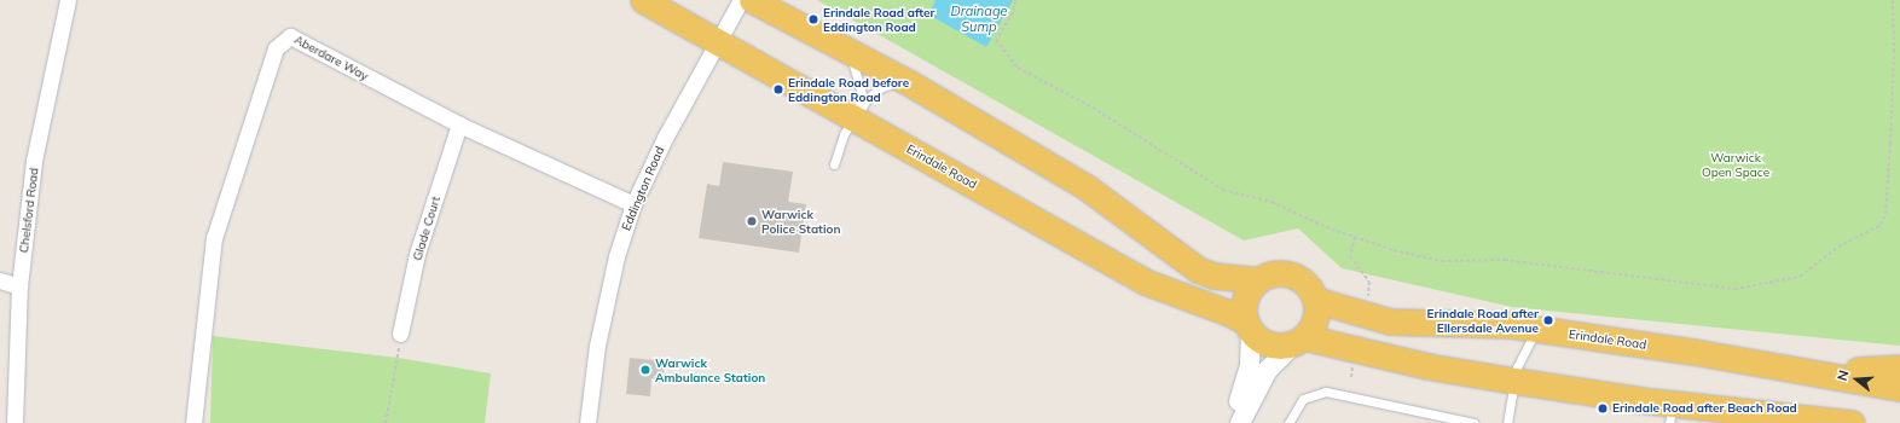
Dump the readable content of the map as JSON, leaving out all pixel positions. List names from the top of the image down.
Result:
{
  "streets": {
    "main road": ["Erindale Road"],
    "street": [
      "Aberdare Way",
      "Eddington Road",
      "Chelsford Road",
      "Glade Court"
    ]
  },
  "crossings": [
    ["Aberdare Way", "Eddington Road"],
    ["Aberdare Way", "Glade Court"],
    ["Erindale Road", "Eddington Road"]
  ],
  "water": ["Drainage Sump"],
  "parks": ["Warwick Open Space"],
  "places": [
    "Erindale Road after Eddington Road",
    "Erindale Road before Eddington Road",
    "Warwick Police Station",
    "Erindale Road after Ellersdale Avenue",
    "Warwick Ambulance Station",
    "Erindale Road after Beach Road"
  ],
  "north": "left"
}
